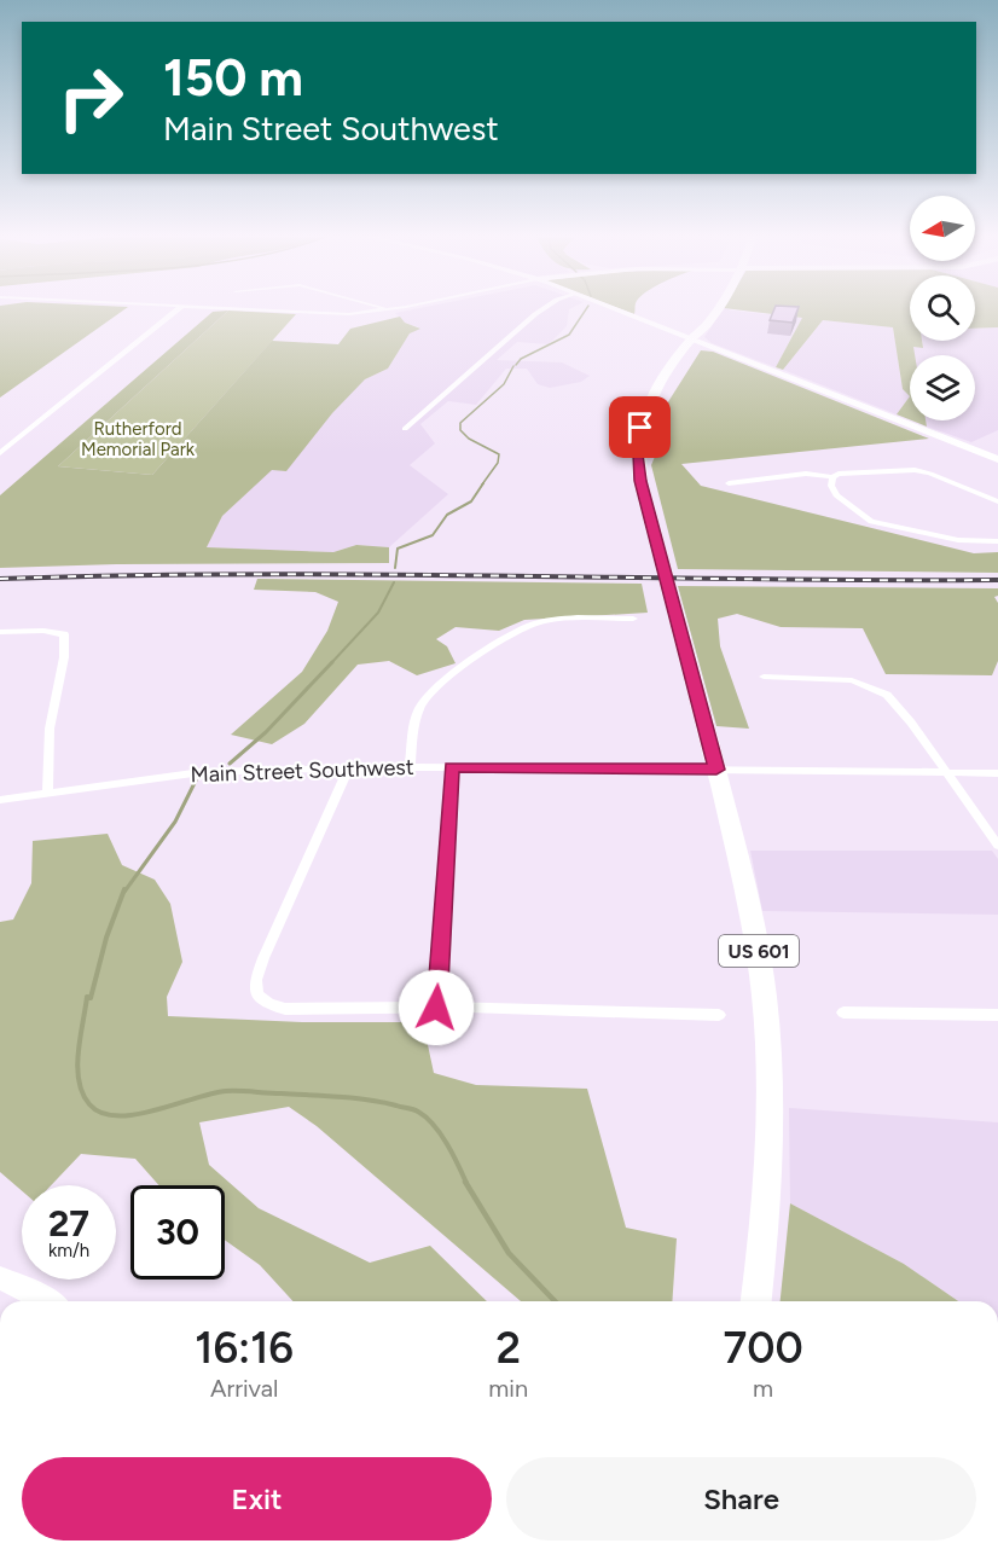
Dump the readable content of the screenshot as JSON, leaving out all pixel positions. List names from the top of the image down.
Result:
{
  "streets": {
    "highway": ["US 601"],
    "street": ["Main Street Southwest"]
  },
  "crossings": [
    ["Main Street Southwest", "US 601"]
  ],
  "parks": ["Rutherford Memorial Park"],
  "north": "left",
  "page": {
    "turn": ["150 m", "Main Street Southwest"],
    "speed": "27 km/h",
    "limit": "30",
    "eta": [
      "16:16",
      "Arrival",
      "2",
      "min",
      "700",
      "m"
    ],
    "buttons": ["Exit", "Share"]
  }
}
